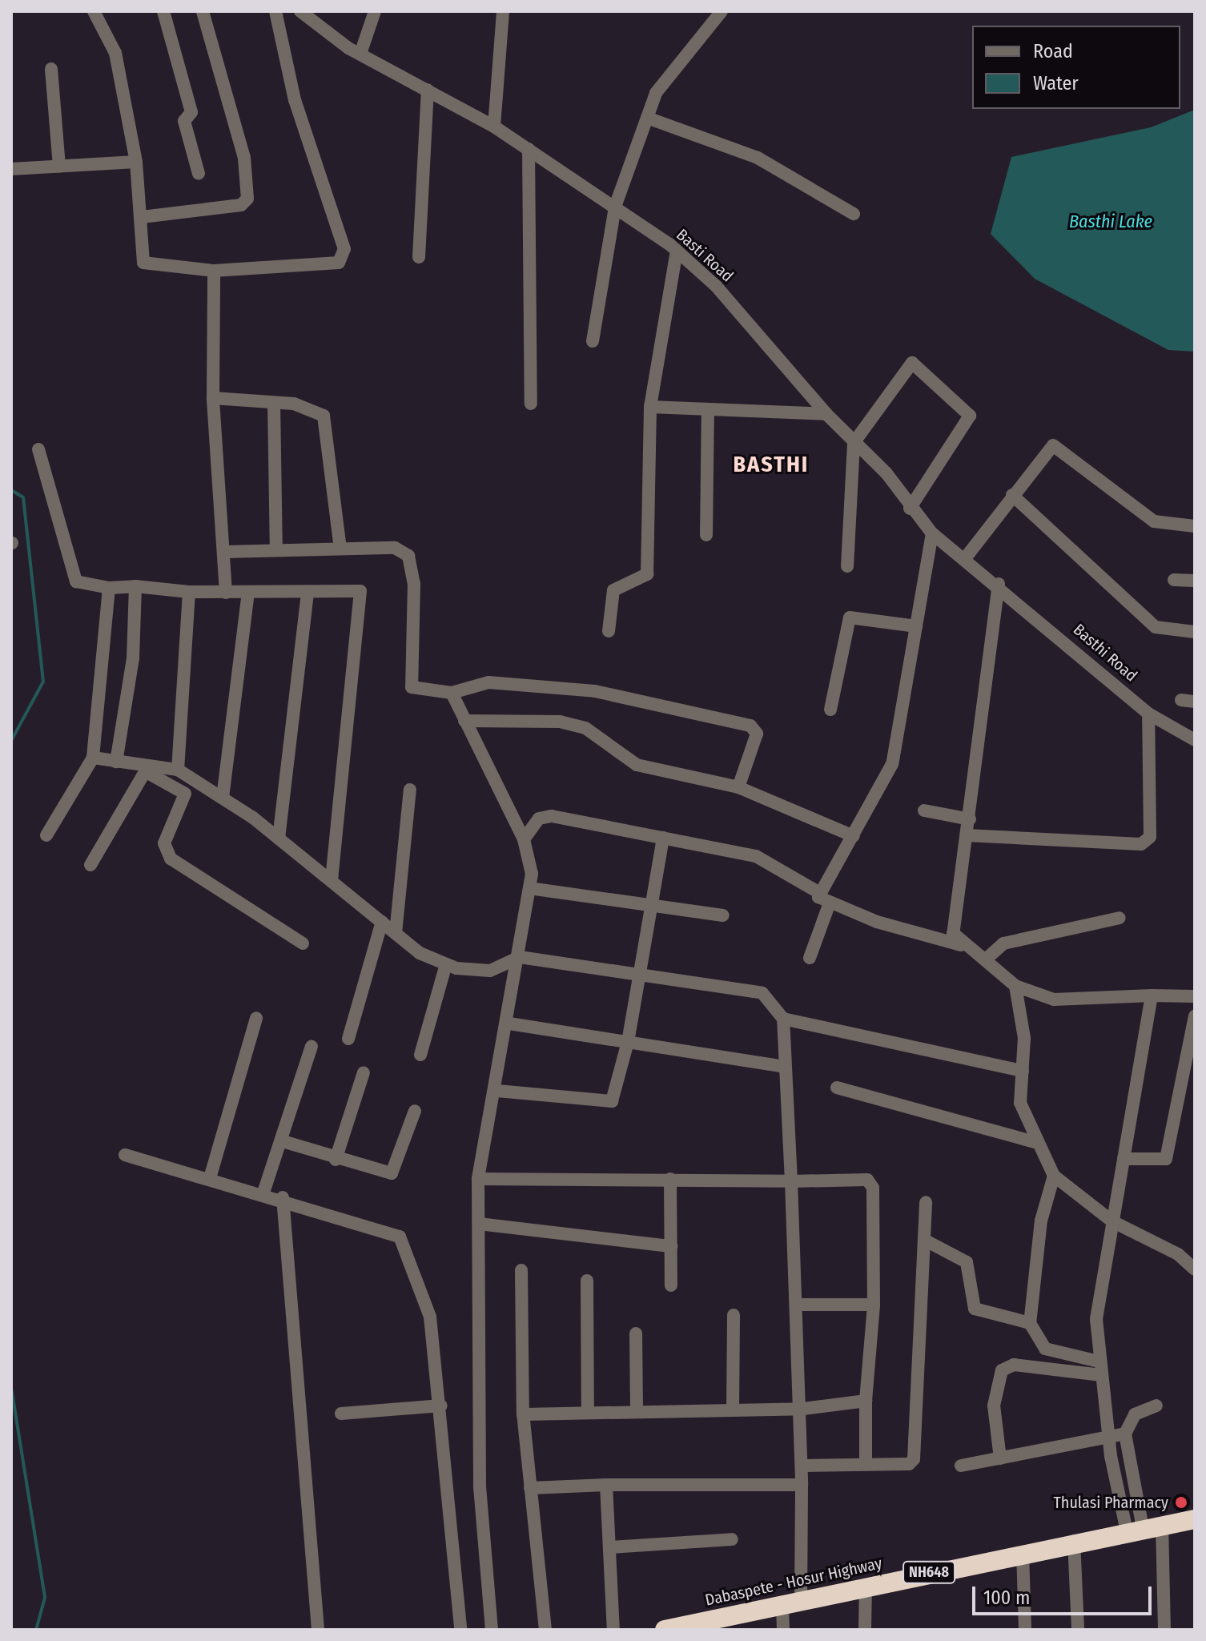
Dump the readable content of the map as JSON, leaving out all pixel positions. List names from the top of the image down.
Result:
{
  "streets": {
    "highway": ["NH648", "Dabaspete - Hosur Highway"],
    "street": ["Basti Road", "Basthi Road"]
  },
  "crossings": [
    ["Basti Road", "Basthi Road"]
  ],
  "districts": ["BASTHI"],
  "water": ["Basthi Lake"],
  "places": ["Thulasi Pharmacy"],
  "legend": ["Road", "Water"],
  "scale_bar": "100 m"
}
